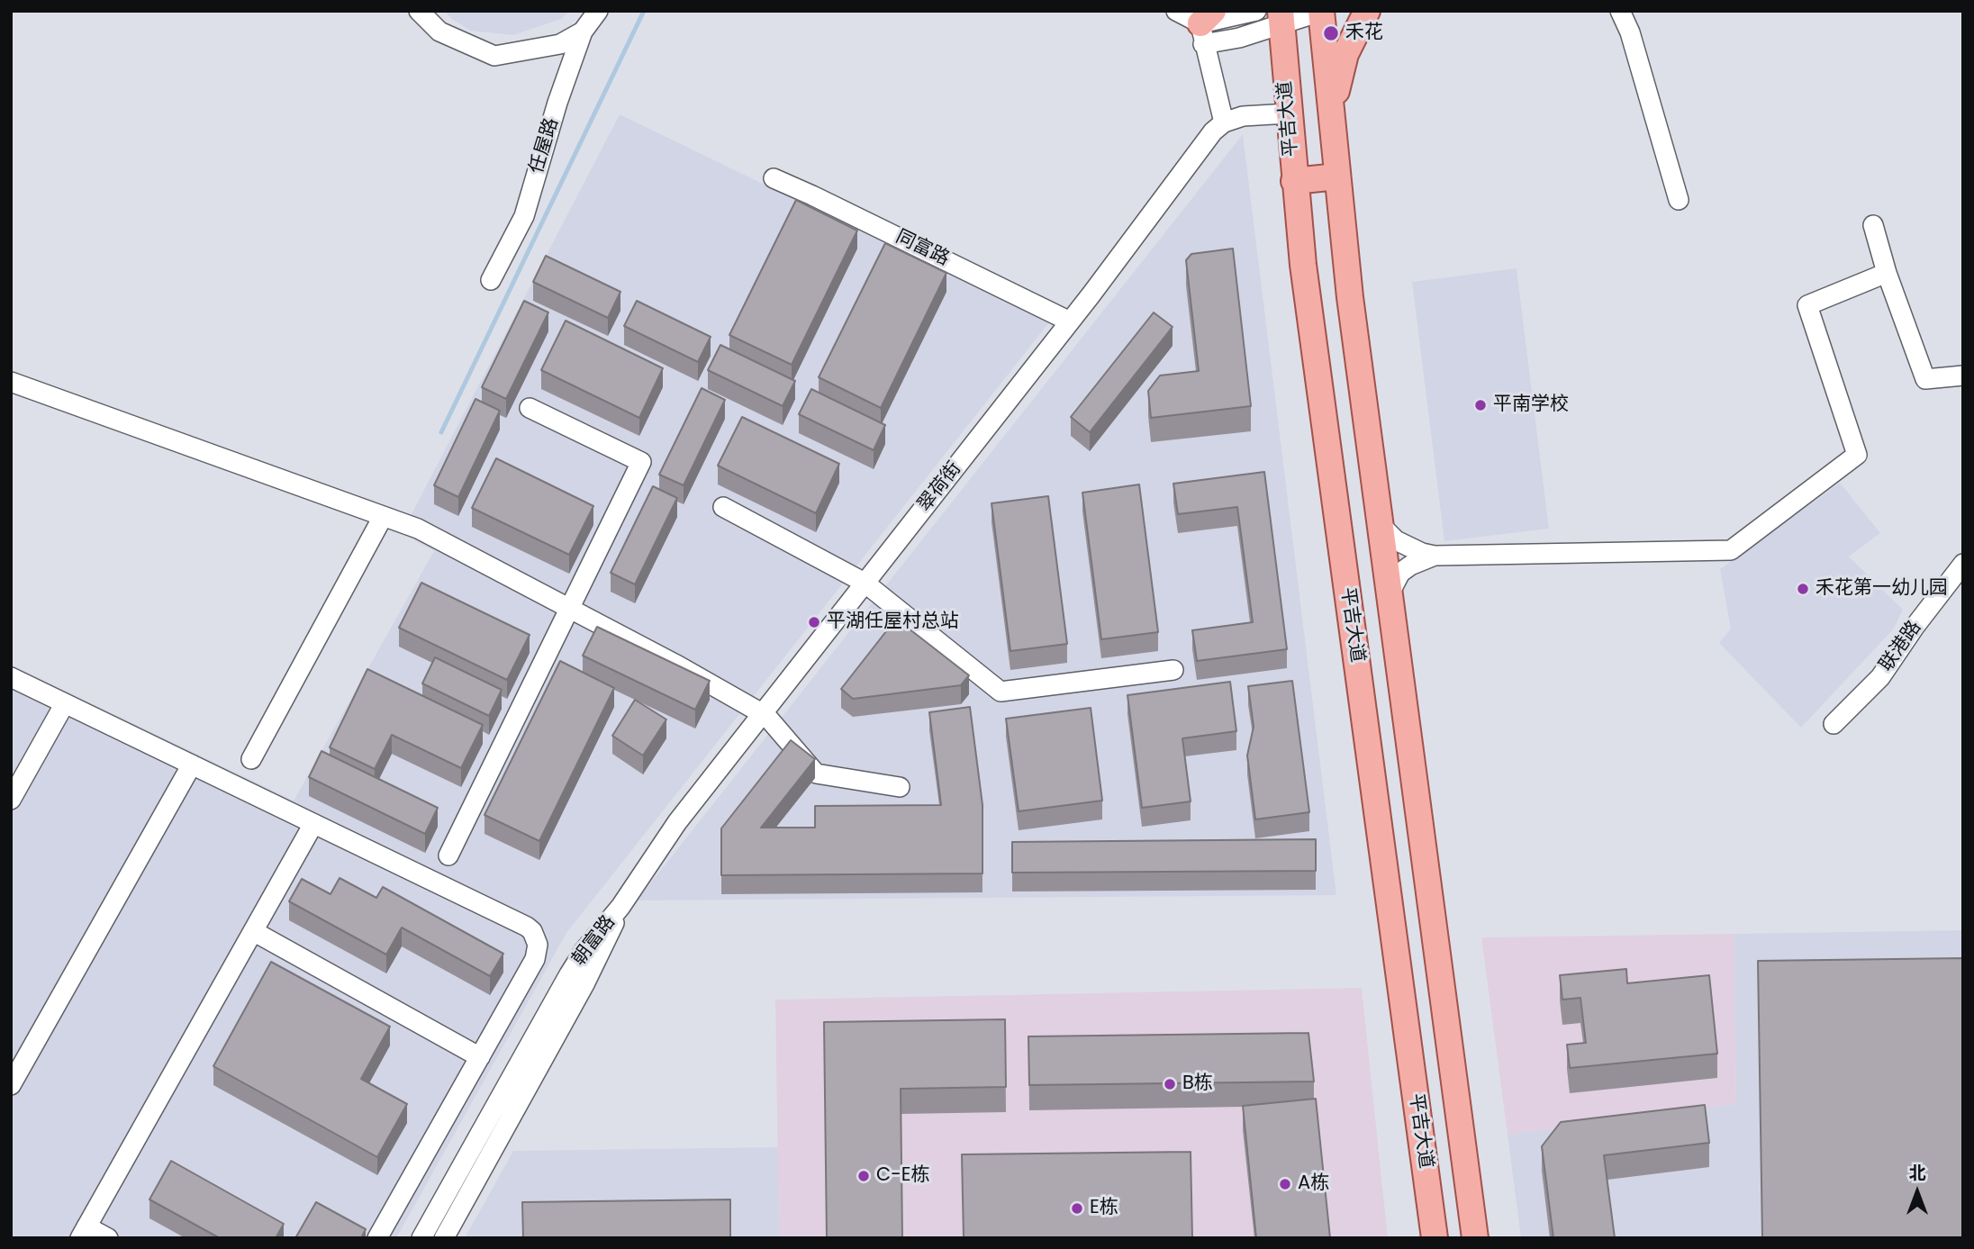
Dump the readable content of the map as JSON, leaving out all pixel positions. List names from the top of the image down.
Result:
{
  "streets": {
    "main road": ["平吉大道"],
    "street": [
      "任屋路",
      "同富路",
      "翠荷街",
      "联港路",
      "朝富路"
    ]
  },
  "crossings": [
    ["同富路", "翠荷街"],
    ["翠荷街", "朝富路"]
  ],
  "places": [
    "禾花",
    "平南学校",
    "禾花第一幼儿园",
    "平湖任屋村总站",
    "B栋",
    "C-E栋",
    "A栋",
    "E栋"
  ],
  "north": "top"
}
